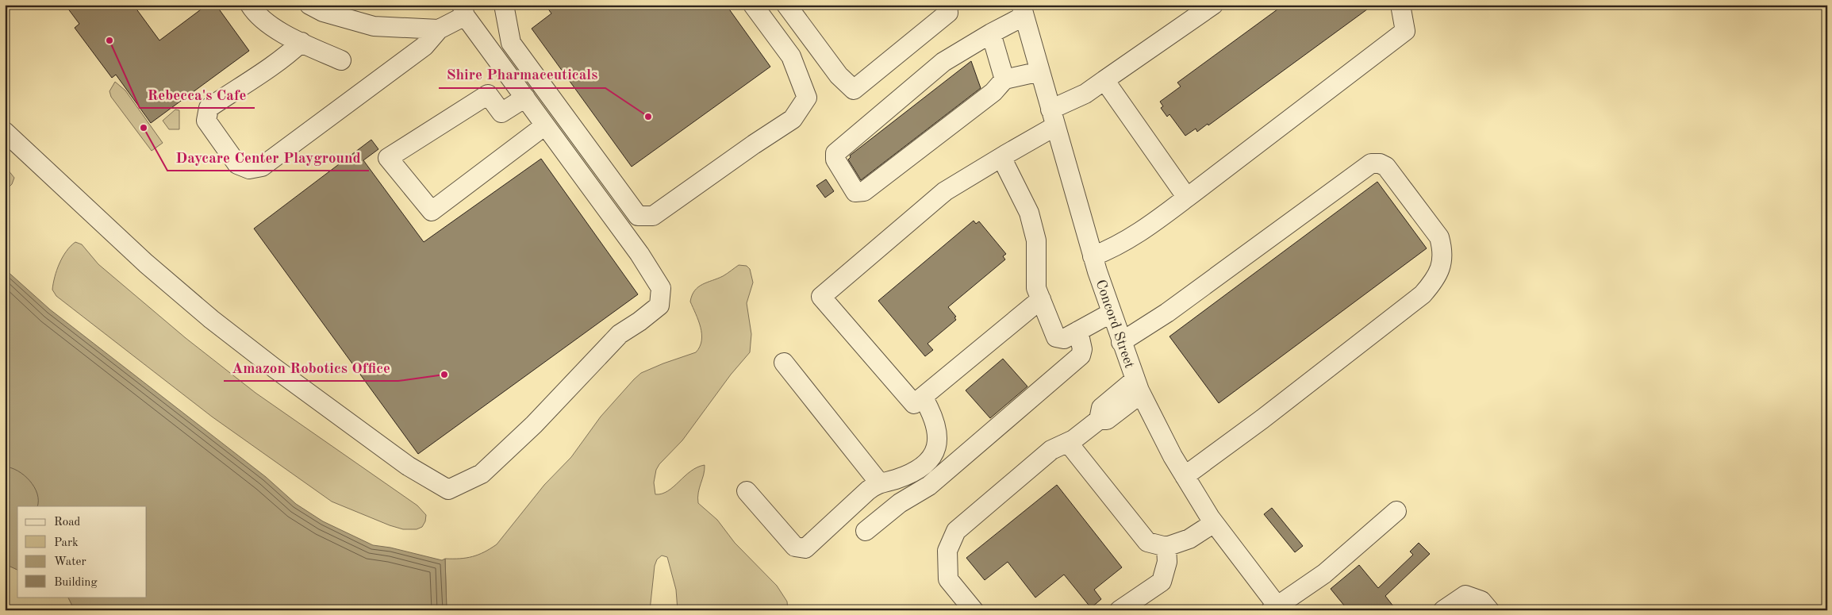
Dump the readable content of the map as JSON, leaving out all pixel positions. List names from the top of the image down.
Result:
{
  "streets": {
    "street": ["Concord Street"]
  },
  "places": [
    "Rebecca's Cafe",
    "Shire Pharmaceuticals",
    "Daycare Center Playground",
    "Amazon Robotics Office"
  ],
  "legend": [
    "Road",
    "Park",
    "Water",
    "Building"
  ]
}
